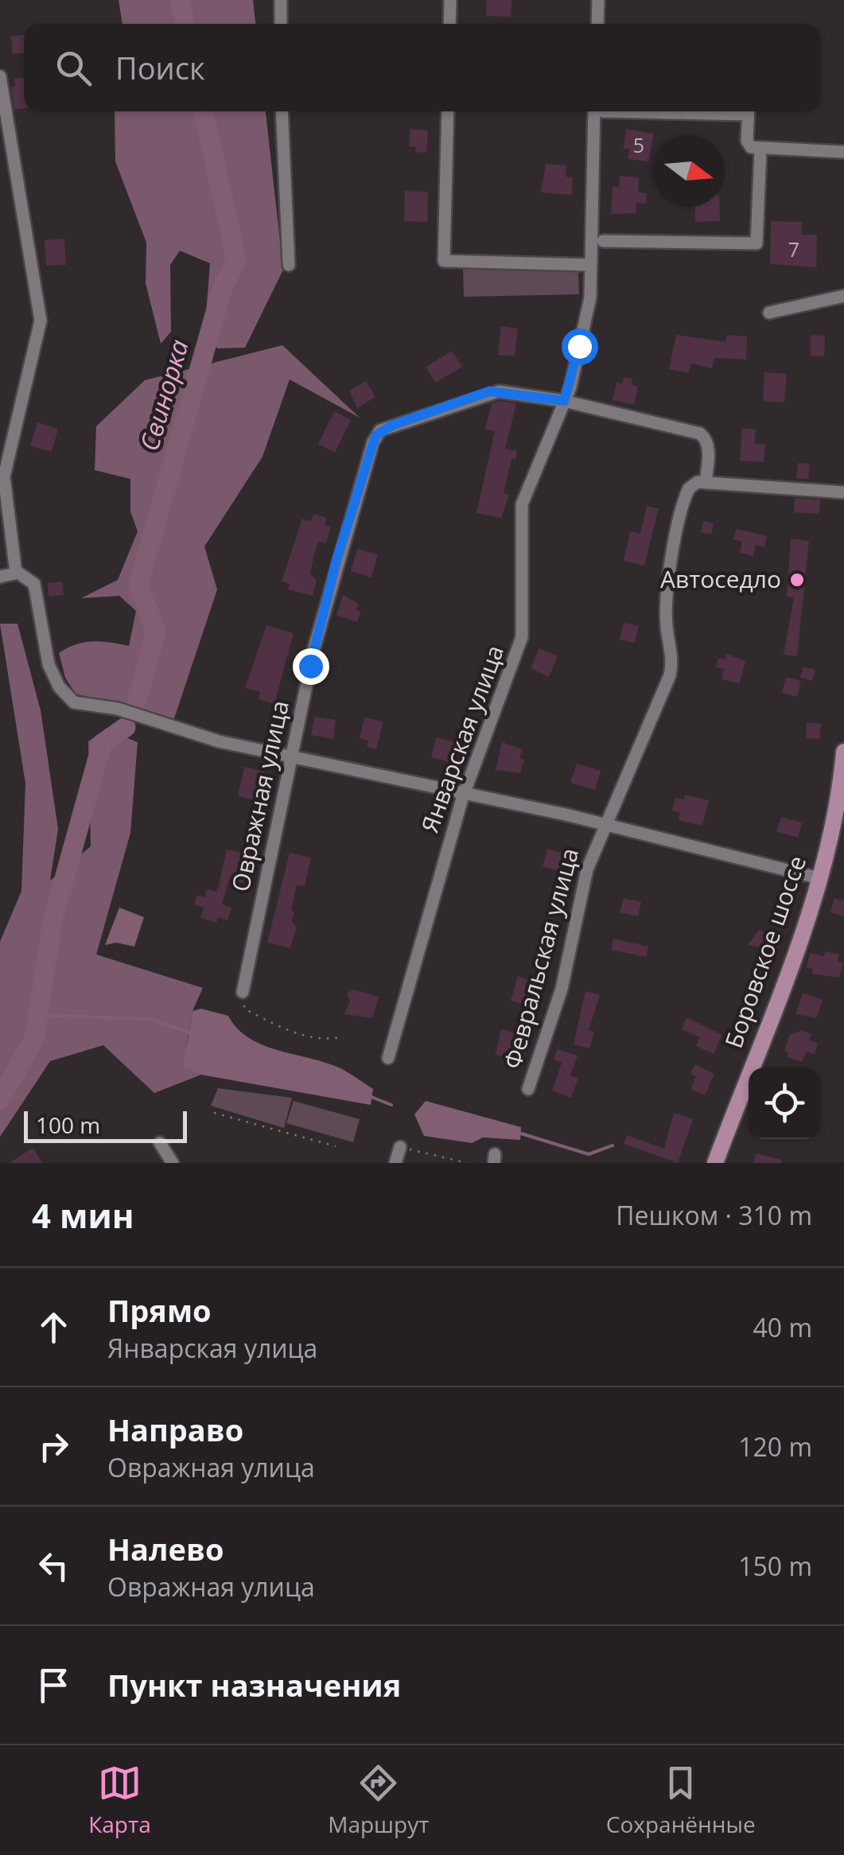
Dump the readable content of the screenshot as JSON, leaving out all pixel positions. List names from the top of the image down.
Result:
{
  "streets": {
    "main road": ["Боровское шоссе"],
    "street": ["Январская улица", "Овражная улица", "Февральская улица"]
  },
  "crossings": [
    ["Январская улица", "Овражная улица"],
    ["Овражная улица", "Февральская улица"]
  ],
  "water": ["Свинорка"],
  "places": ["Автоседло"],
  "house_numbers": ["5", "7"],
  "scale_bar": "100 m",
  "north": "right",
  "page": {
    "search": "Поиск",
    "scale": "100 m",
    "heading": ["4 мин", "Пешком · 310 m"],
    "list": [
      ["Прямо", "Январская улица", "40 m"],
      ["Направо", "Овражная улица", "120 m"],
      ["Налево", "Овражная улица", "150 m"],
      "Пункт назначения"
    ],
    "nav": ["Карта", "Маршрут", "Сохранённые"]
  }
}
